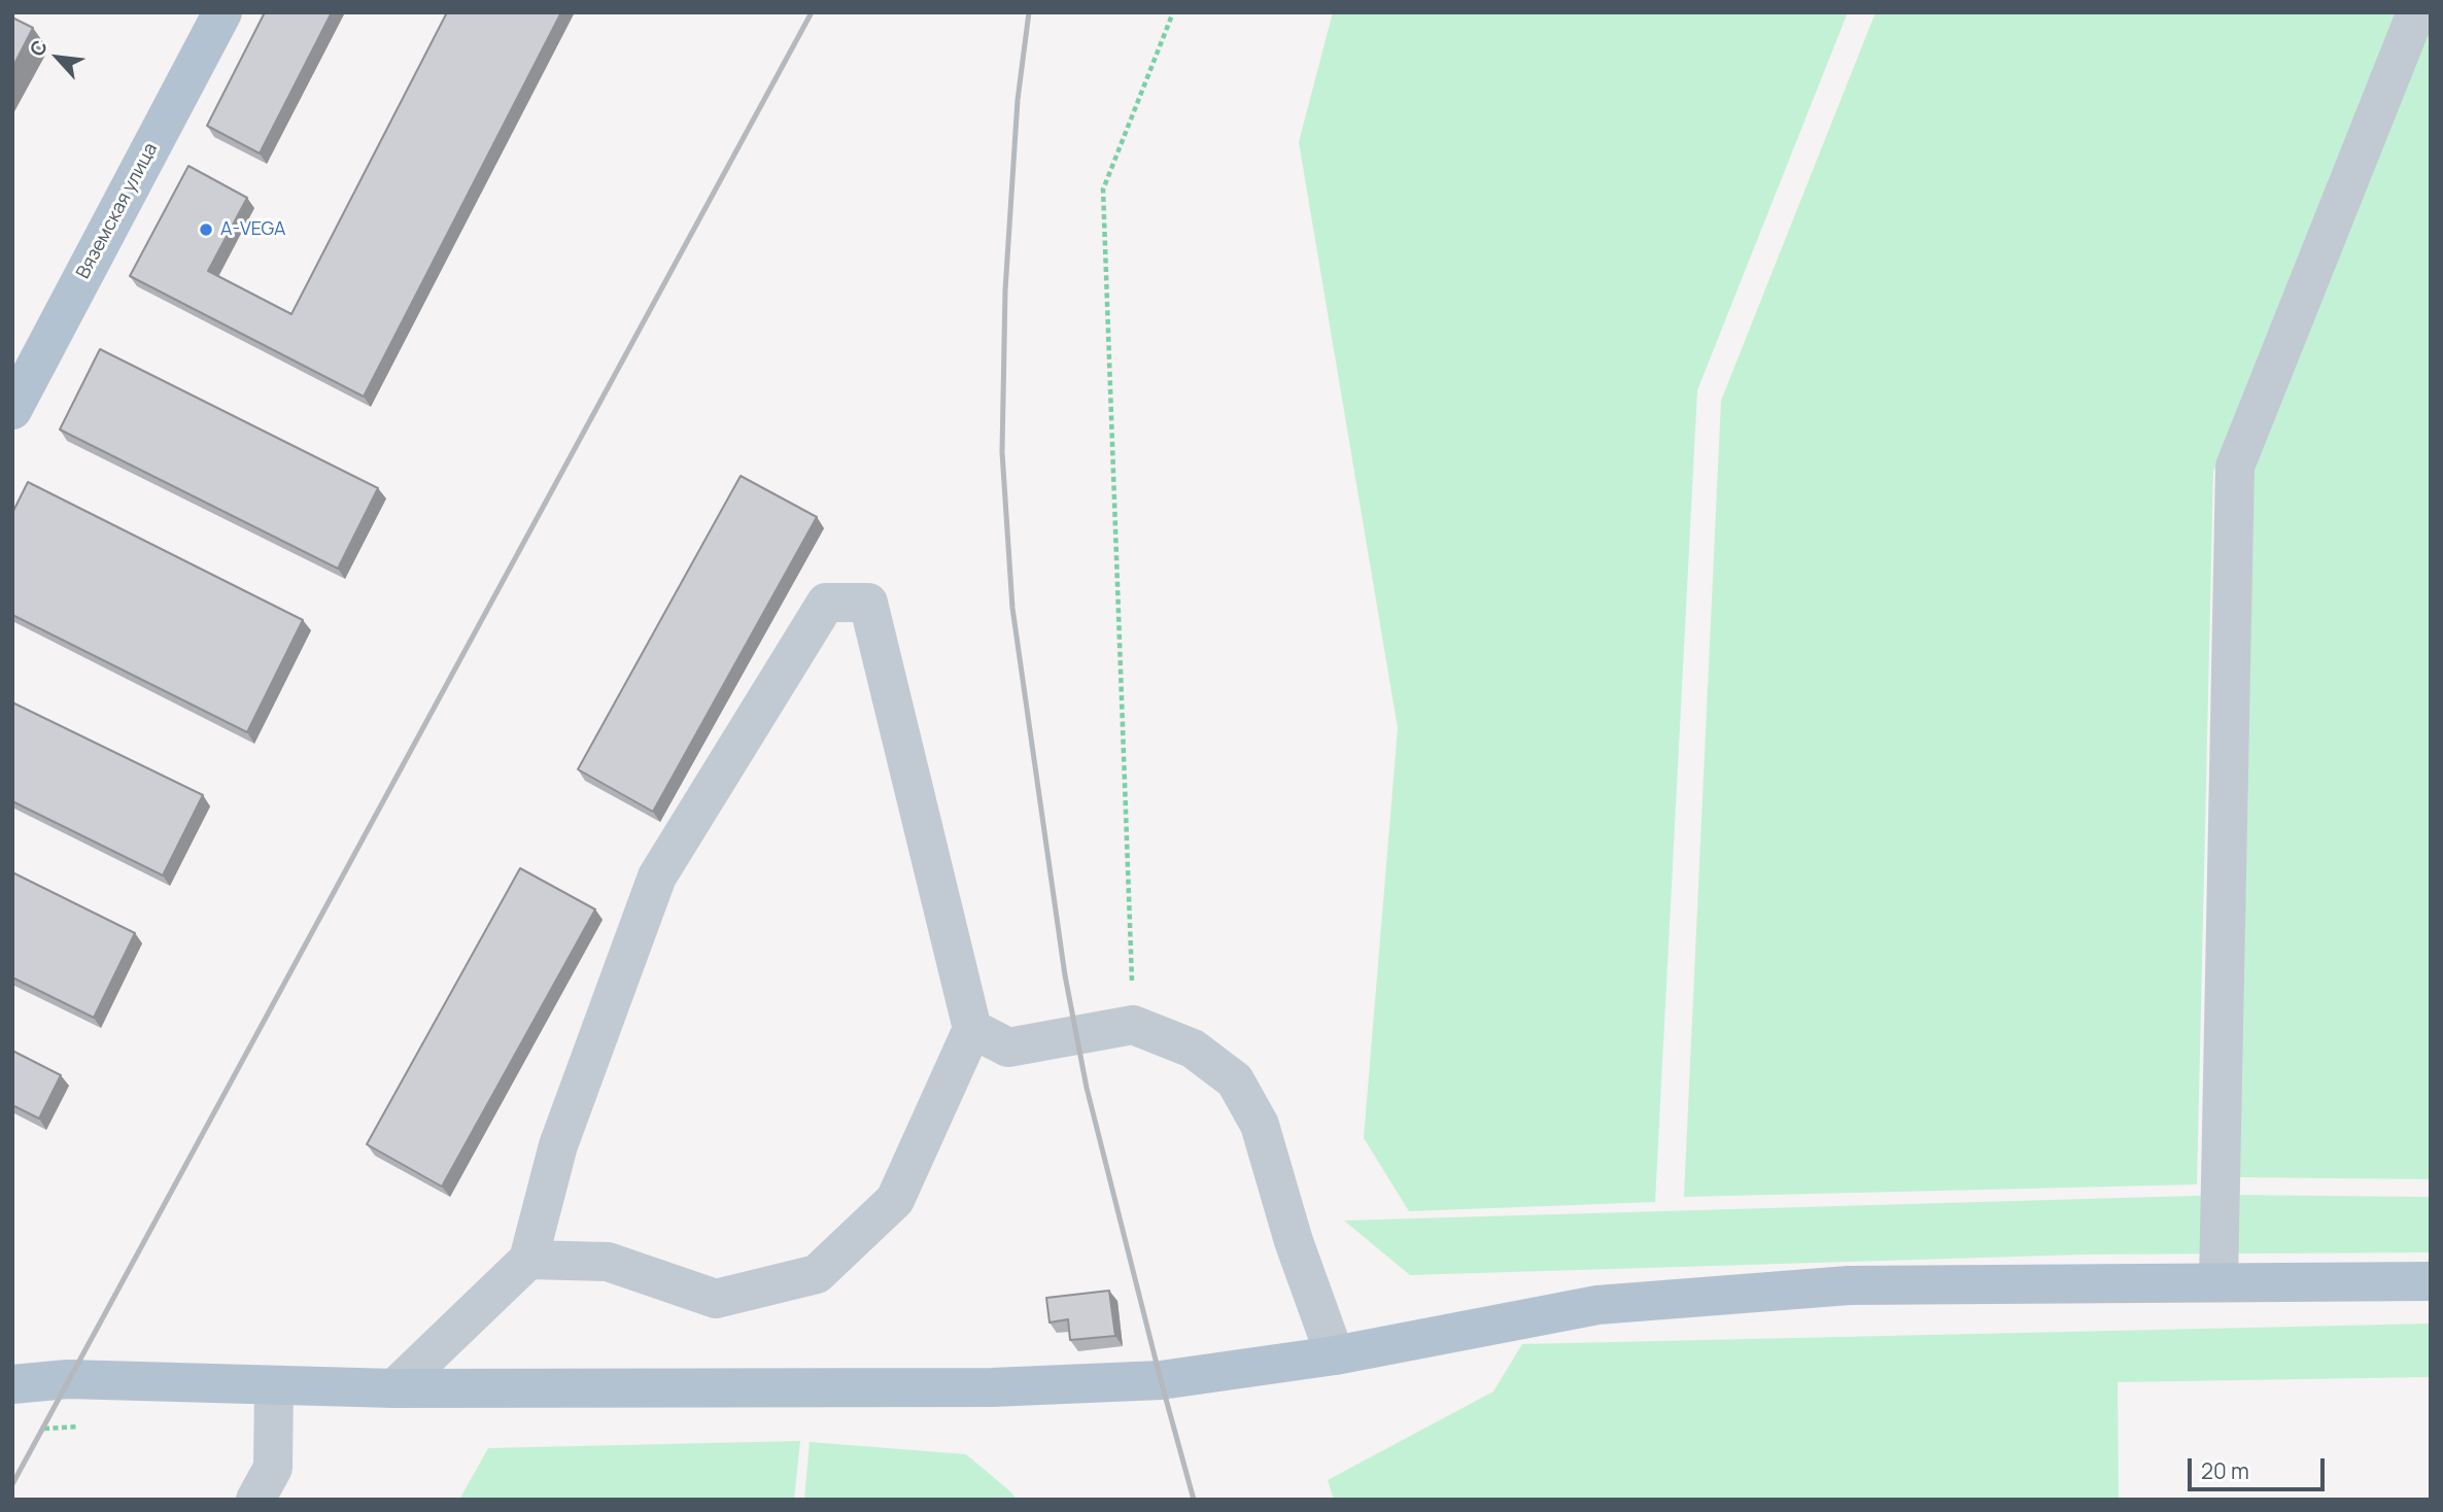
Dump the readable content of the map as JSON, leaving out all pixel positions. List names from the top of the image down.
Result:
{
  "streets": {
    "main road": ["Вяземская улица"]
  },
  "places": ["A-VEGA"],
  "scale_bar": "20 m",
  "north": "top left"
}
